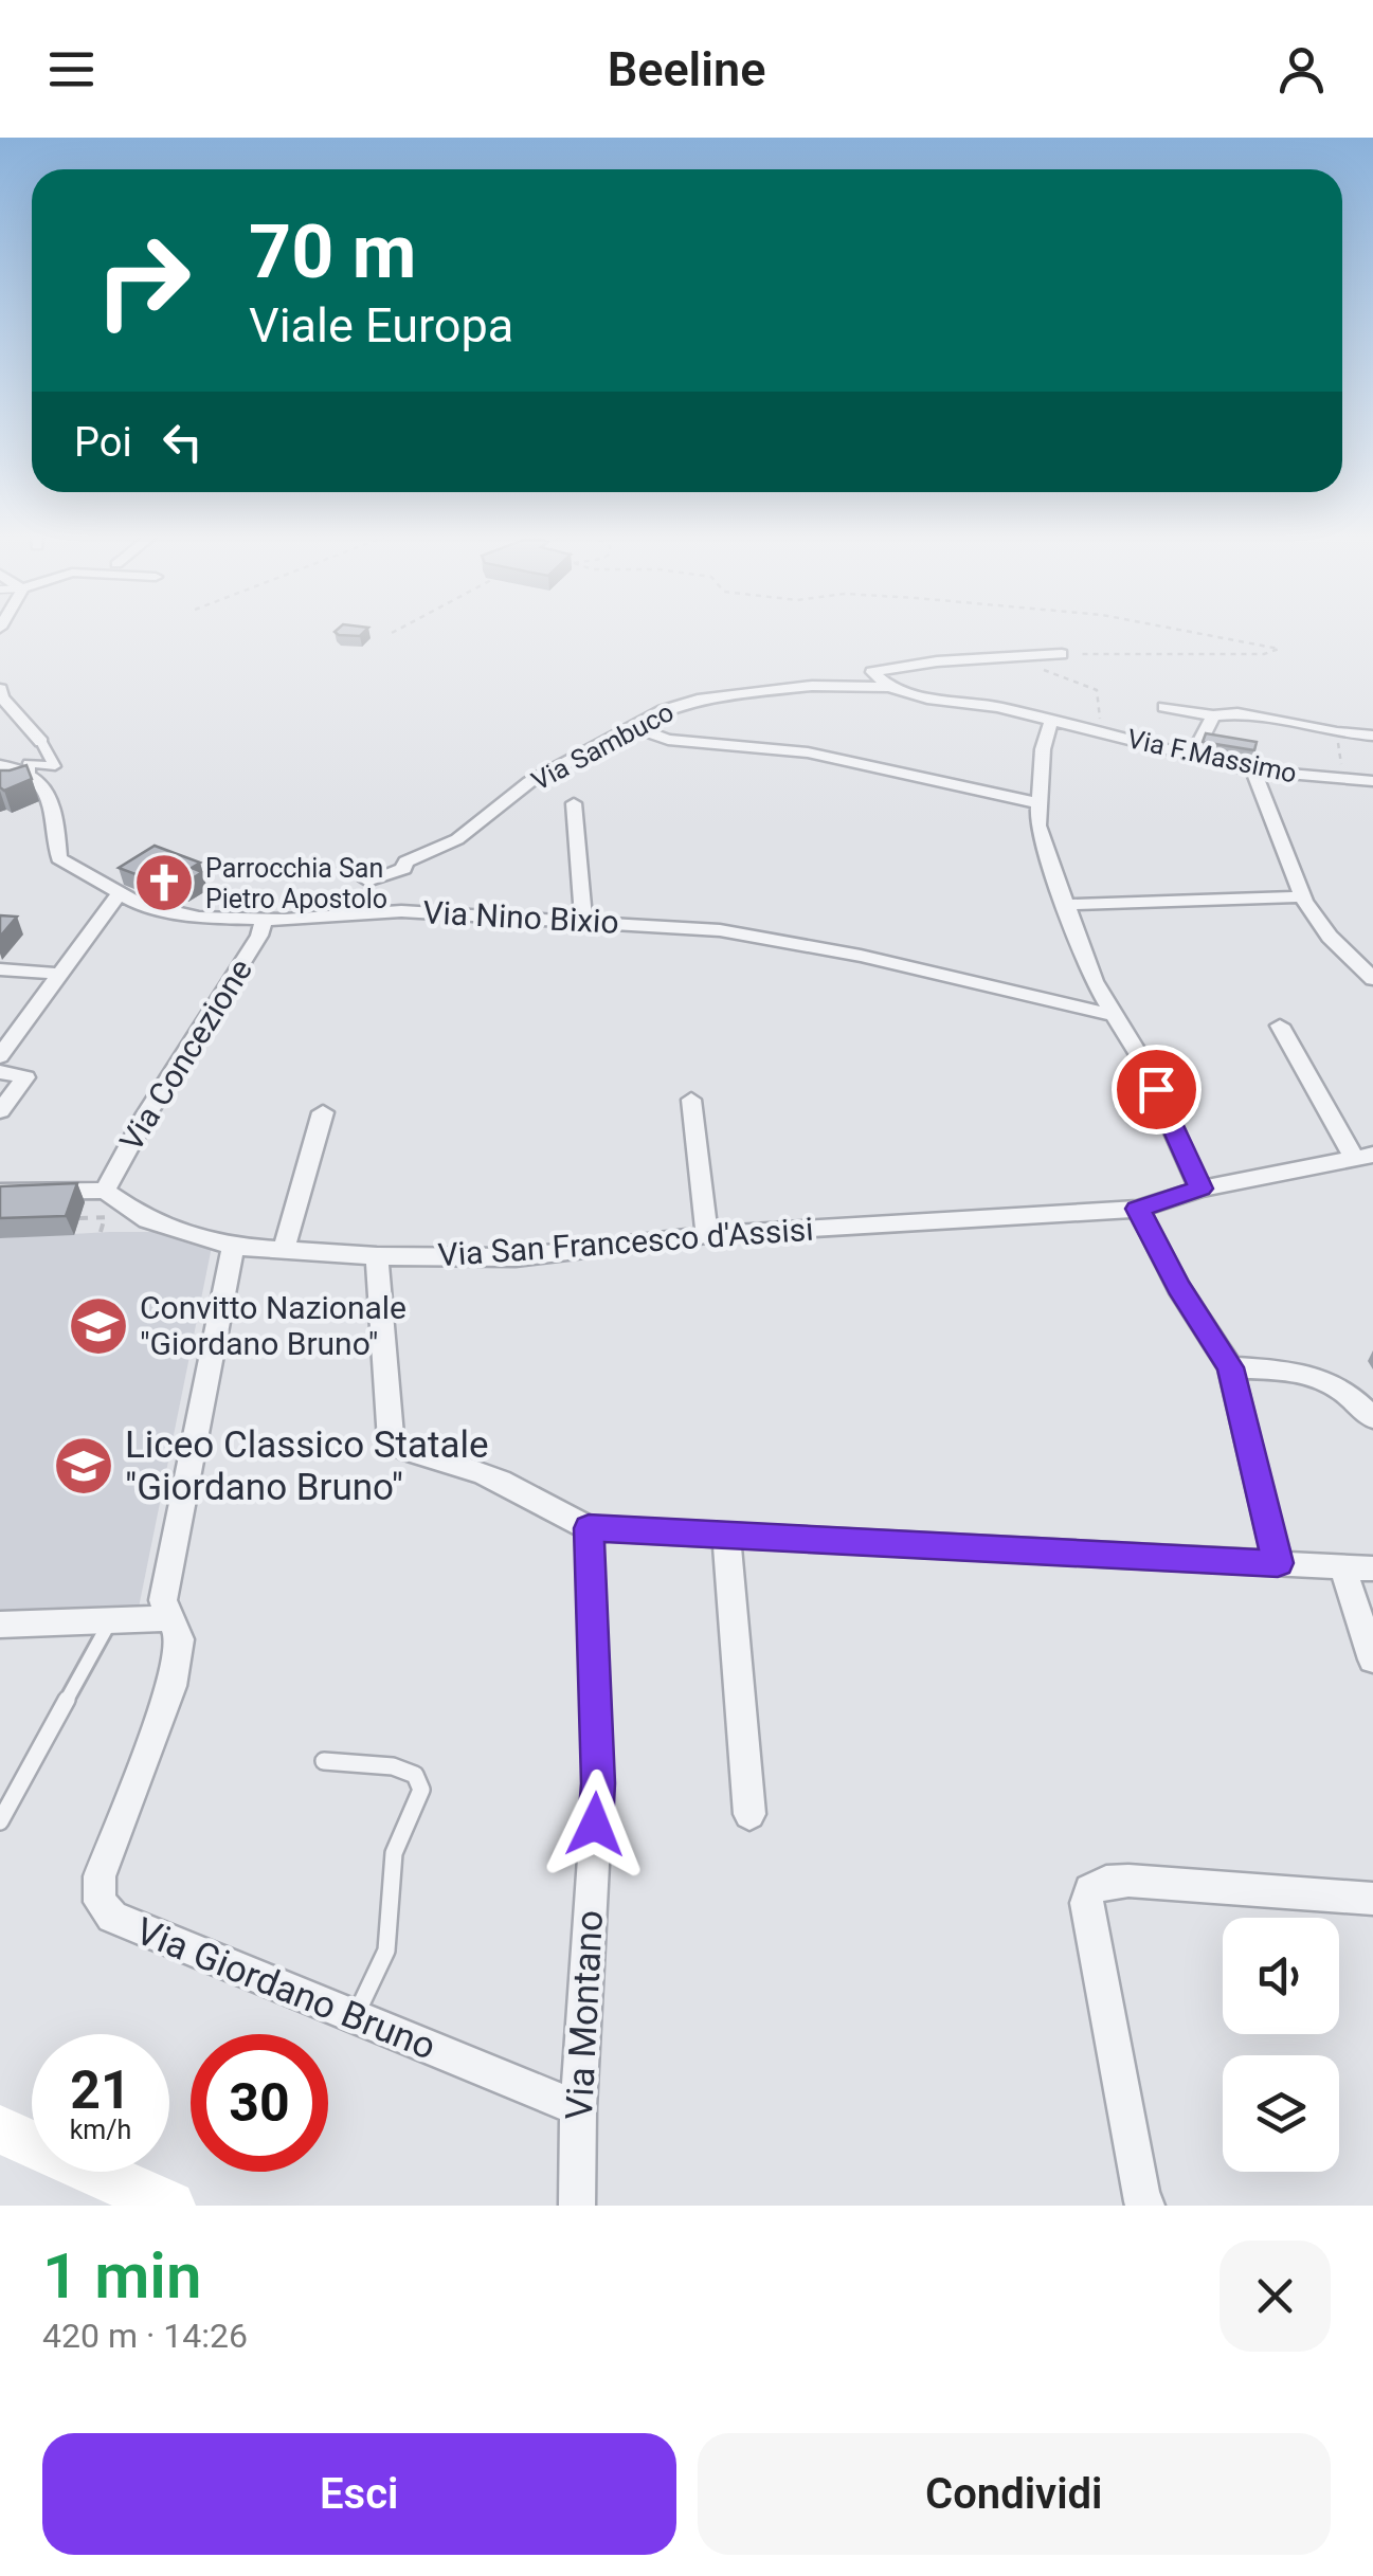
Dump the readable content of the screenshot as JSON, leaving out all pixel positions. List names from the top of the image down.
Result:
{
  "streets": {
    "street": [
      "Via Sambuco",
      "Via F.Massimo",
      "Via Nino Bixio",
      "Via Concezione",
      "Via San Francesco d'Assisi",
      "Via Giordano Bruno",
      "Via Montano"
    ]
  },
  "crossings": [
    ["Via Sambuco", "Via F.Massimo"],
    ["Via Nino Bixio", "Via Concezione"],
    ["Via Concezione", "Via San Francesco d'Assisi"],
    ["Via San Francesco d'Assisi", "Via Giordano Bruno"],
    ["Via Giordano Bruno", "Via Montano"]
  ],
  "places": {
    "church": ["Parrocchia San Pietro Apostolo"],
    "school or university": ["Convitto Nazionale \"Giordano Bruno\"", "Liceo Classico Statale \"Giordano Bruno\""]
  },
  "page": {
    "header": "Beeline",
    "turn": ["70 m", "Viale Europa"],
    "then": "Poi",
    "speed": "21 km/h",
    "limit": "30",
    "heading": ["1 min", "420 m · 14:26"],
    "buttons": ["Esci", "Condividi"]
  }
}
